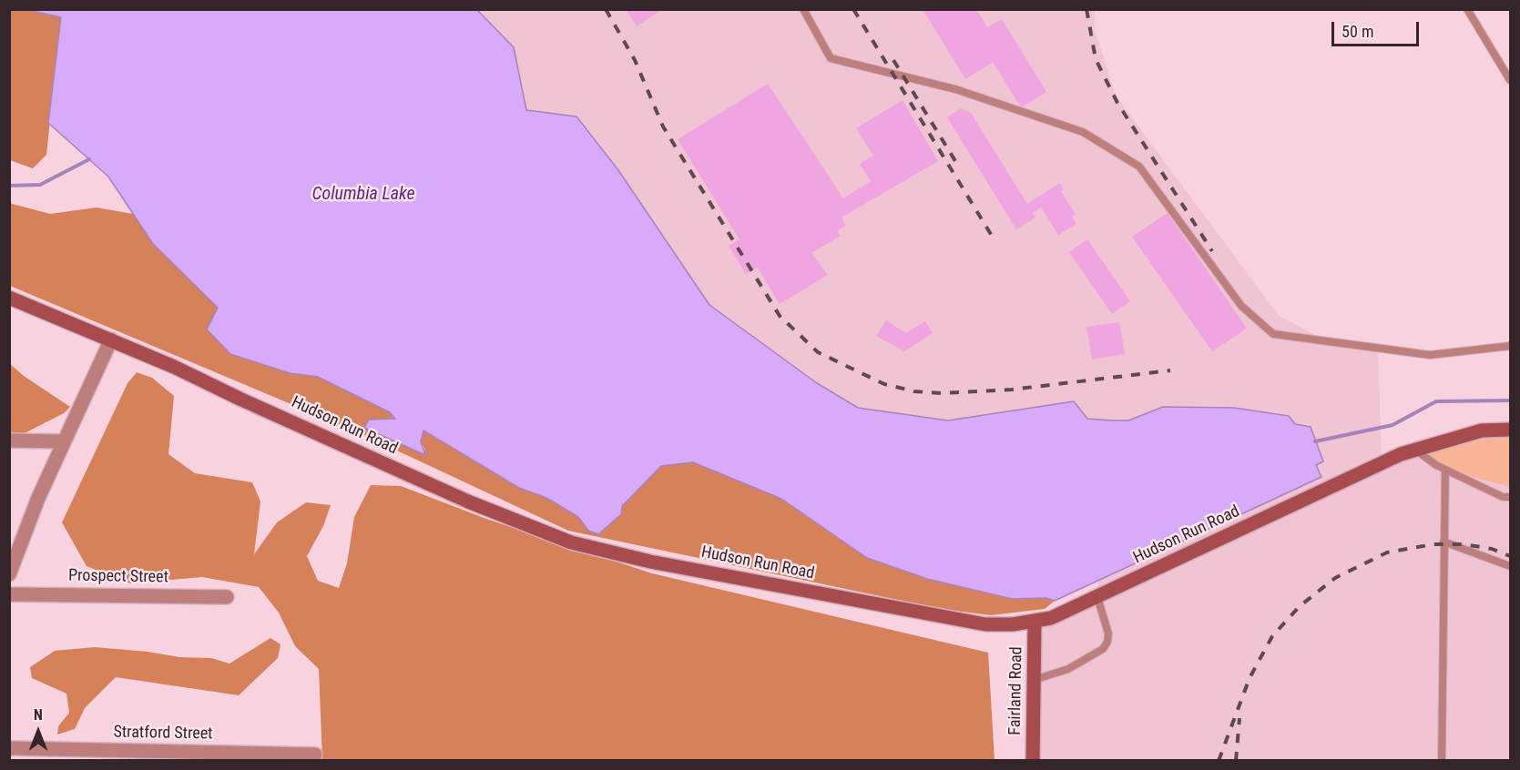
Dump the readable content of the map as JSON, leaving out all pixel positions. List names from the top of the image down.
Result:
{
  "streets": {
    "main road": ["Hudson Run Road", "Fairland Road"],
    "street": ["Prospect Street", "Stratford Street"]
  },
  "crossings": [
    ["Hudson Run Road", "Fairland Road"]
  ],
  "water": ["Columbia Lake"],
  "scale_bar": "50 m",
  "north": "top"
}
